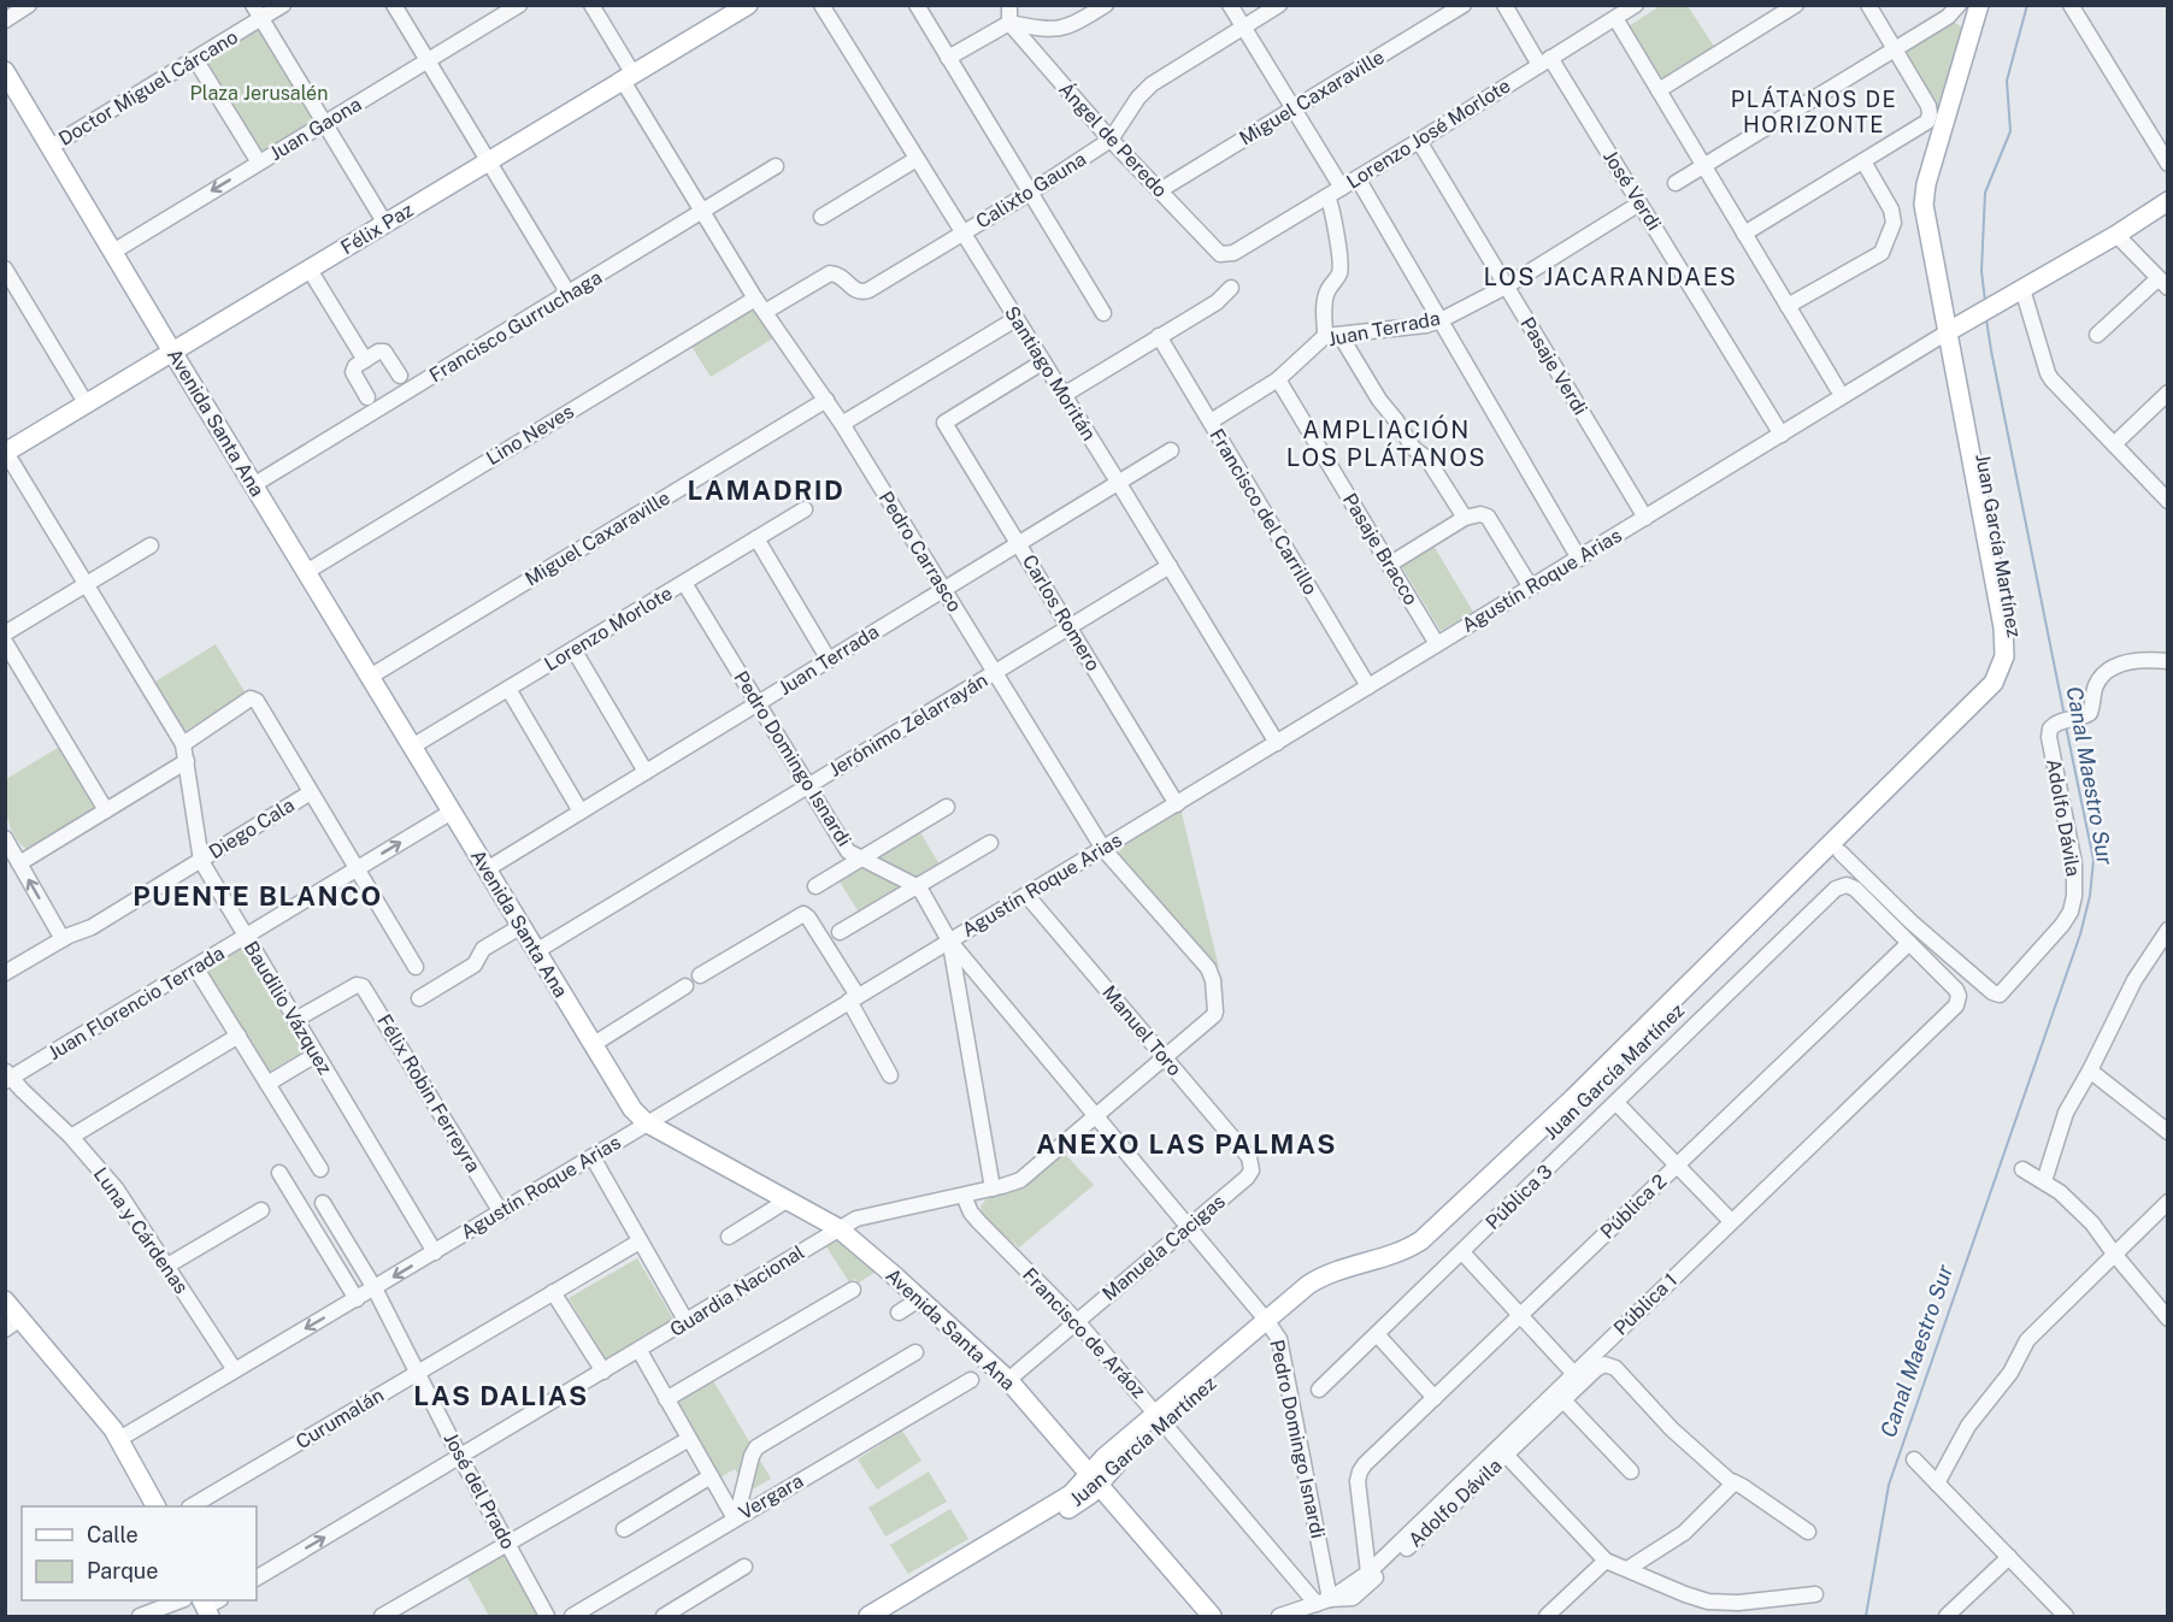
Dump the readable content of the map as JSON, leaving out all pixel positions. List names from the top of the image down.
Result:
{
  "streets": {
    "main road": ["Félix Paz", "Avenida Santa Ana", "Juan García Martínez"],
    "street": [
      "Doctor Miguel Cárcano",
      "Miguel Caxaraville",
      "Juan Gaona",
      "Lorenzo José Morlote",
      "Ángel de Peredo",
      "Calixto Gauna",
      "José Verdi",
      "Francisco Gurruchaga",
      "Juan Terrada",
      "Pasaje Verdi",
      "Santiago Moritán",
      "Lino Neves",
      "Francisco del Carrillo",
      "Pasaje Bracco",
      "Pedro Carrasco",
      "Agustín Roque Arias",
      "Carlos Romero",
      "Lorenzo Morlote",
      "Jerónimo Zelarrayán",
      "Pedro Domingo Isnardi",
      "Adolfo Dávila",
      "Diego Cala",
      "Juan Florencio Terrada",
      "Baudilio Vázquez",
      "Manuel Toro",
      "Félix Robin Ferreyra",
      "Pública 3",
      "Pública 2",
      "Luna y Cárdenas",
      "Manuela Cacigas",
      "Guardia Nacional",
      "Pública 1",
      "Francisco de Aráoz",
      "Curumalán",
      "José del Prado",
      "Vergara"
    ]
  },
  "crossings": [
    ["Doctor Miguel Cárcano", "Avenida Santa Ana"],
    ["Miguel Caxaraville", "Ángel de Peredo"],
    ["Miguel Caxaraville", "Avenida Santa Ana"],
    ["Miguel Caxaraville", "Pedro Carrasco"],
    ["Juan Gaona", "Avenida Santa Ana"],
    ["Lorenzo José Morlote", "Ángel de Peredo"],
    ["Lorenzo José Morlote", "José Verdi"],
    ["Lorenzo José Morlote", "Pasaje Verdi"],
    ["Ángel de Peredo", "Calixto Gauna"],
    ["Calixto Gauna", "Santiago Moritán"],
    ["Calixto Gauna", "Pedro Carrasco"],
    ["José Verdi", "Juan Terrada"],
    ["José Verdi", "Agustín Roque Arias"],
    ["Félix Paz", "Avenida Santa Ana"],
    ["Félix Paz", "Pedro Carrasco"],
    ["Félix Paz", "Baudilio Vázquez"],
    ["Francisco Gurruchaga", "Avenida Santa Ana"],
    ["Francisco Gurruchaga", "Pedro Carrasco"],
    ["Juan Terrada", "Pasaje Verdi"],
    ["Juan Terrada", "Santiago Moritán"],
    ["Juan Terrada", "Avenida Santa Ana"],
    ["Juan Terrada", "Francisco del Carrillo"],
    ["Juan Terrada", "Pasaje Bracco"],
    ["Juan Terrada", "Pedro Carrasco"],
    ["Juan Terrada", "Carlos Romero"],
    ["Juan Terrada", "Pedro Domingo Isnardi"],
    ["Pasaje Verdi", "Agustín Roque Arias"],
    ["Santiago Moritán", "Agustín Roque Arias"],
    ["Santiago Moritán", "Carlos Romero"],
    ["Santiago Moritán", "Jerónimo Zelarrayán"],
    ["Avenida Santa Ana", "Lino Neves"],
    ["Avenida Santa Ana", "Juan García Martínez"],
    ["Avenida Santa Ana", "Agustín Roque Arias"],
    ["Avenida Santa Ana", "Lorenzo Morlote"],
    ["Avenida Santa Ana", "Jerónimo Zelarrayán"],
    ["Avenida Santa Ana", "Juan Florencio Terrada"],
    ["Avenida Santa Ana", "Manuela Cacigas"],
    ["Avenida Santa Ana", "Guardia Nacional"],
    ["Lino Neves", "Pedro Carrasco"],
    ["Francisco del Carrillo", "Agustín Roque Arias"],
    ["Juan García Martínez", "Agustín Roque Arias"],
    ["Juan García Martínez", "Pedro Domingo Isnardi"],
    ["Juan García Martínez", "Adolfo Dávila"],
    ["Juan García Martínez", "Francisco de Aráoz"],
    ["Pasaje Bracco", "Agustín Roque Arias"],
    ["Pedro Carrasco", "Agustín Roque Arias"],
    ["Pedro Carrasco", "Jerónimo Zelarrayán"],
    ["Pedro Carrasco", "Guardia Nacional"],
    ["Agustín Roque Arias", "Carlos Romero"],
    ["Agustín Roque Arias", "Pedro Domingo Isnardi"],
    ["Agustín Roque Arias", "Baudilio Vázquez"],
    ["Agustín Roque Arias", "Manuel Toro"],
    ["Agustín Roque Arias", "Félix Robin Ferreyra"],
    ["Agustín Roque Arias", "Luna y Cárdenas"],
    ["Agustín Roque Arias", "José del Prado"],
    ["Carlos Romero", "Jerónimo Zelarrayán"],
    ["Lorenzo Morlote", "Pedro Domingo Isnardi"],
    ["Jerónimo Zelarrayán", "Pedro Domingo Isnardi"],
    ["Pedro Domingo Isnardi", "Adolfo Dávila"],
    ["Pedro Domingo Isnardi", "Manuela Cacigas"],
    ["Pedro Domingo Isnardi", "Guardia Nacional"],
    ["Pedro Domingo Isnardi", "Pública 1"],
    ["Pedro Domingo Isnardi", "Francisco de Aráoz"],
    ["Adolfo Dávila", "Pública 1"],
    ["Adolfo Dávila", "Francisco de Aráoz"],
    ["Diego Cala", "Baudilio Vázquez"],
    ["Juan Florencio Terrada", "Baudilio Vázquez"],
    ["Juan Florencio Terrada", "Luna y Cárdenas"],
    ["Baudilio Vázquez", "Félix Robin Ferreyra"],
    ["Manuel Toro", "Manuela Cacigas"],
    ["Manuel Toro", "Guardia Nacional"],
    ["Pública 3", "Pública 2"],
    ["Pública 3", "Pública 1"],
    ["Pública 2", "Pública 1"],
    ["Manuela Cacigas", "Francisco de Aráoz"],
    ["Guardia Nacional", "Francisco de Aráoz"],
    ["Guardia Nacional", "José del Prado"],
    ["Pública 1", "Francisco de Aráoz"],
    ["Curumalán", "José del Prado"]
  ],
  "one_way": ["Juan Gaona"],
  "districts": [
    "PLÁTANOS DE HORIZONTE",
    "LOS JACARANDAES",
    "AMPLIACIÓN LOS PLÁTANOS",
    "LAMADRID",
    "PUENTE BLANCO",
    "ANEXO LAS PALMAS",
    "LAS DALIAS"
  ],
  "water": ["Canal Maestro Sur"],
  "parks": ["Plaza Jerusalén"],
  "legend": ["Calle", "Parque"]
}
